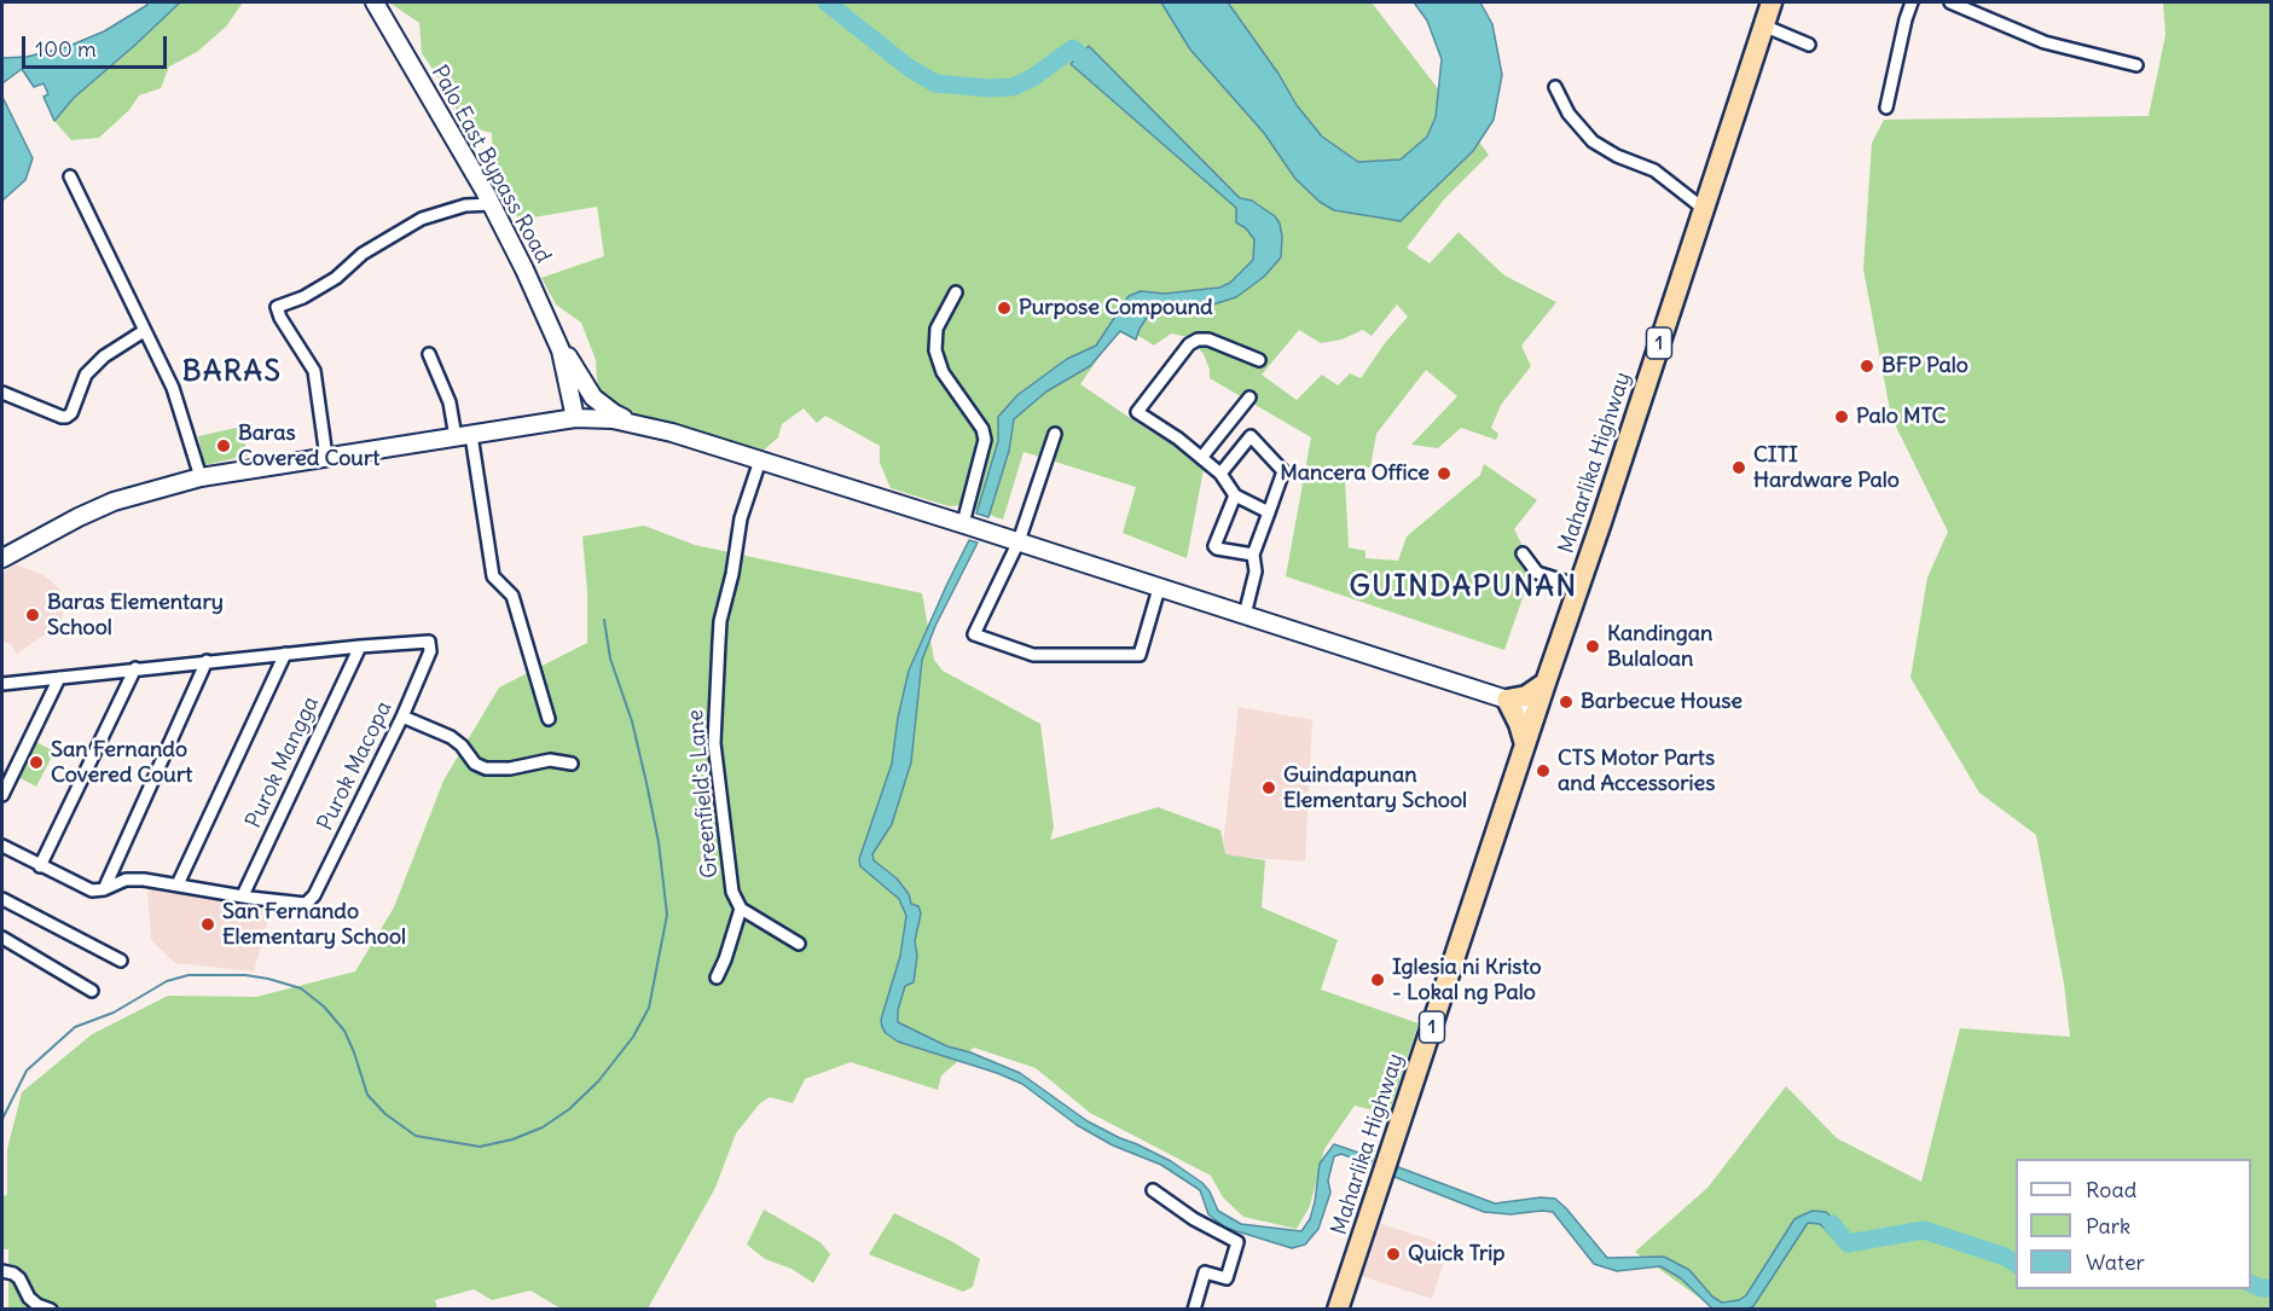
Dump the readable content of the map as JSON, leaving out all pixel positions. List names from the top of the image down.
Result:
{
  "streets": {
    "highway": ["1", "Maharlika Highway"],
    "main road": ["Palo East Bypass Road"],
    "street": ["Purok Mangga", "Purok Macopa", "Greenfield's Lane"]
  },
  "crossings": [
    ["Purok Mangga", "Purok Macopa"]
  ],
  "districts": ["BARAS", "GUINDAPUNAN"],
  "places": [
    "Purpose Compound",
    "BFP Palo",
    "Palo MTC",
    "Baras Covered Court",
    "CITI Hardware Palo",
    "Mancera Office",
    "Baras Elementary School",
    "Kandingan Bulaloan",
    "Barbecue House",
    "San Fernando Covered Court",
    "CTS Motor Parts and Accessories",
    "Guindapunan Elementary School",
    "San Fernando Elementary School",
    "Iglesia ni Kristo - Lokal ng Palo",
    "Quick Trip"
  ],
  "legend": ["Road", "Park", "Water"],
  "scale_bar": "100 m"
}
